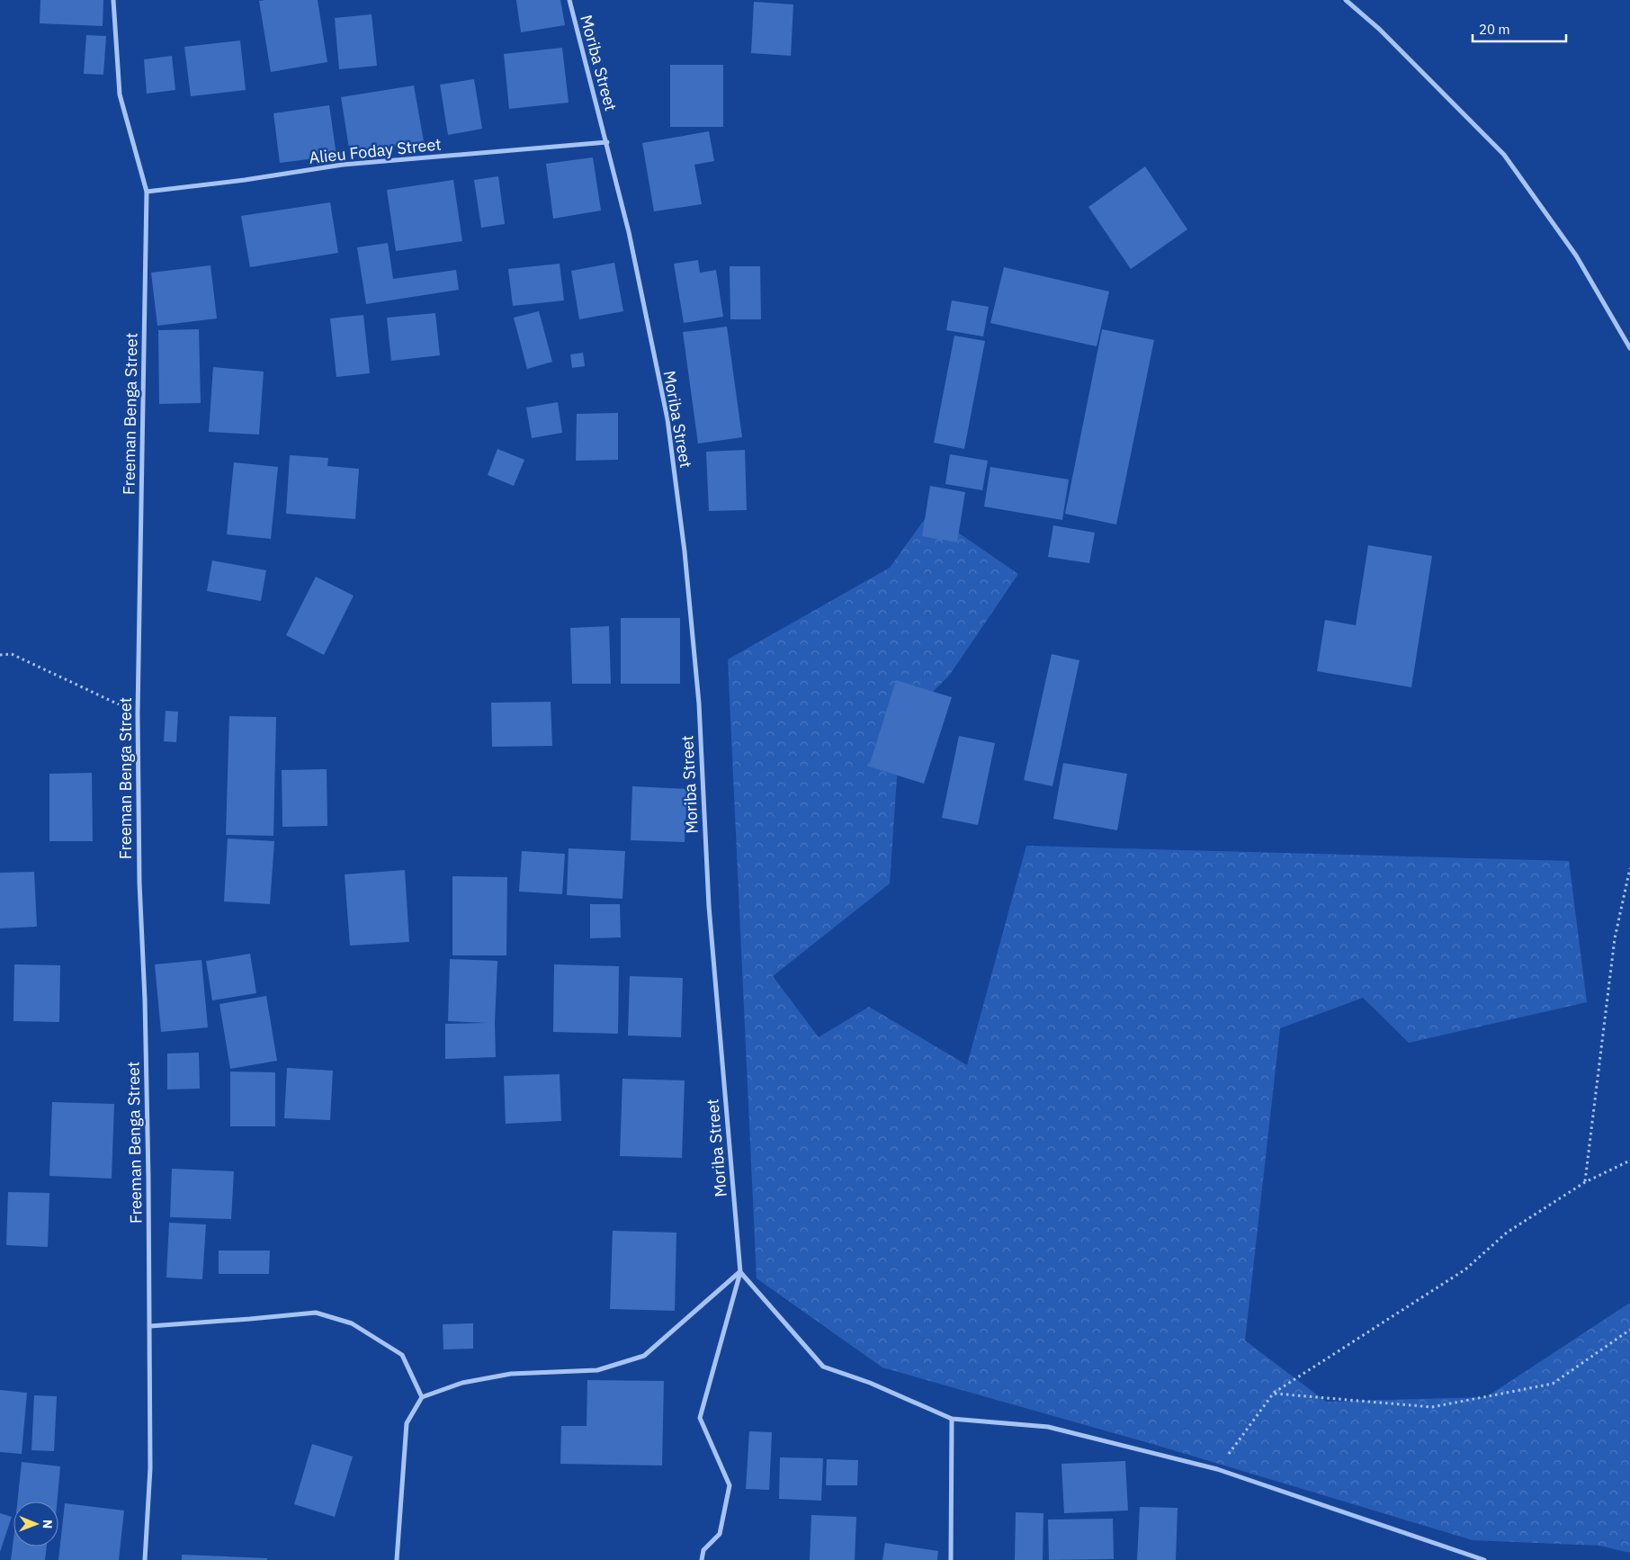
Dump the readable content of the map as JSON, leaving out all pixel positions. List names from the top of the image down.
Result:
{
  "streets": {
    "street": ["Moriba Street", "Alieu Foday Street", "Freeman Benga Street"]
  },
  "crossings": [
    ["Moriba Street", "Alieu Foday Street"],
    ["Alieu Foday Street", "Freeman Benga Street"]
  ],
  "scale_bar": "20 m",
  "north": "right"
}
